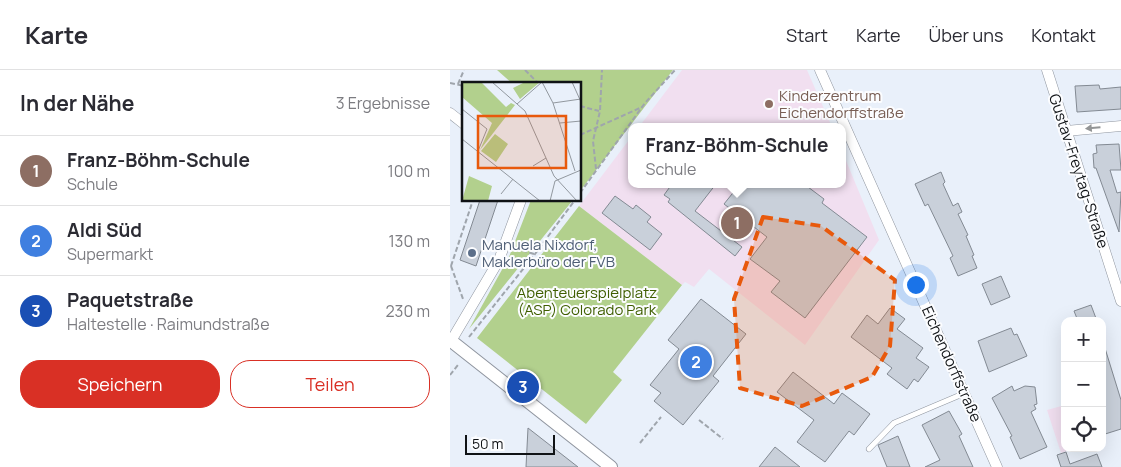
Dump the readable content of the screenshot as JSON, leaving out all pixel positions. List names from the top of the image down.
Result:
{
  "streets": {
    "street": ["Gustav-Freytag-Straße", "Eichendorffstraße"]
  },
  "parks": ["Abenteuerspielplatz (ASP) Colorado Park"],
  "places": ["Kinderzentrum Eichendorffstraße", "Manuela Nixdorf, Maklerbüro der FVB"],
  "scale_bar": "50 m",
  "page": {
    "header": "Karte",
    "nav": [
      "Start",
      "Karte",
      "Über uns",
      "Kontakt"
    ],
    "heading": ["In der Nähe", "3 Ergebnisse"],
    "popup": ["Franz-Böhm-Schule", "Schule"],
    "list": [
      {
        "mark": "1",
        "name": "Franz-Böhm-Schule",
        "note": "Schule",
        "value": "100 m"
      },
      {
        "mark": "2",
        "name": "Aldi Süd",
        "note": "Supermarkt",
        "value": "130 m"
      },
      {
        "mark": "3",
        "name": "Paquetstraße",
        "note": "Haltestelle · Raimundstraße",
        "value": "230 m"
      }
    ],
    "pins": ["1", "2", "3"],
    "map_buttons": ["+", "−"],
    "buttons": ["Speichern", "Teilen"],
    "scale": "50 m"
  }
}
